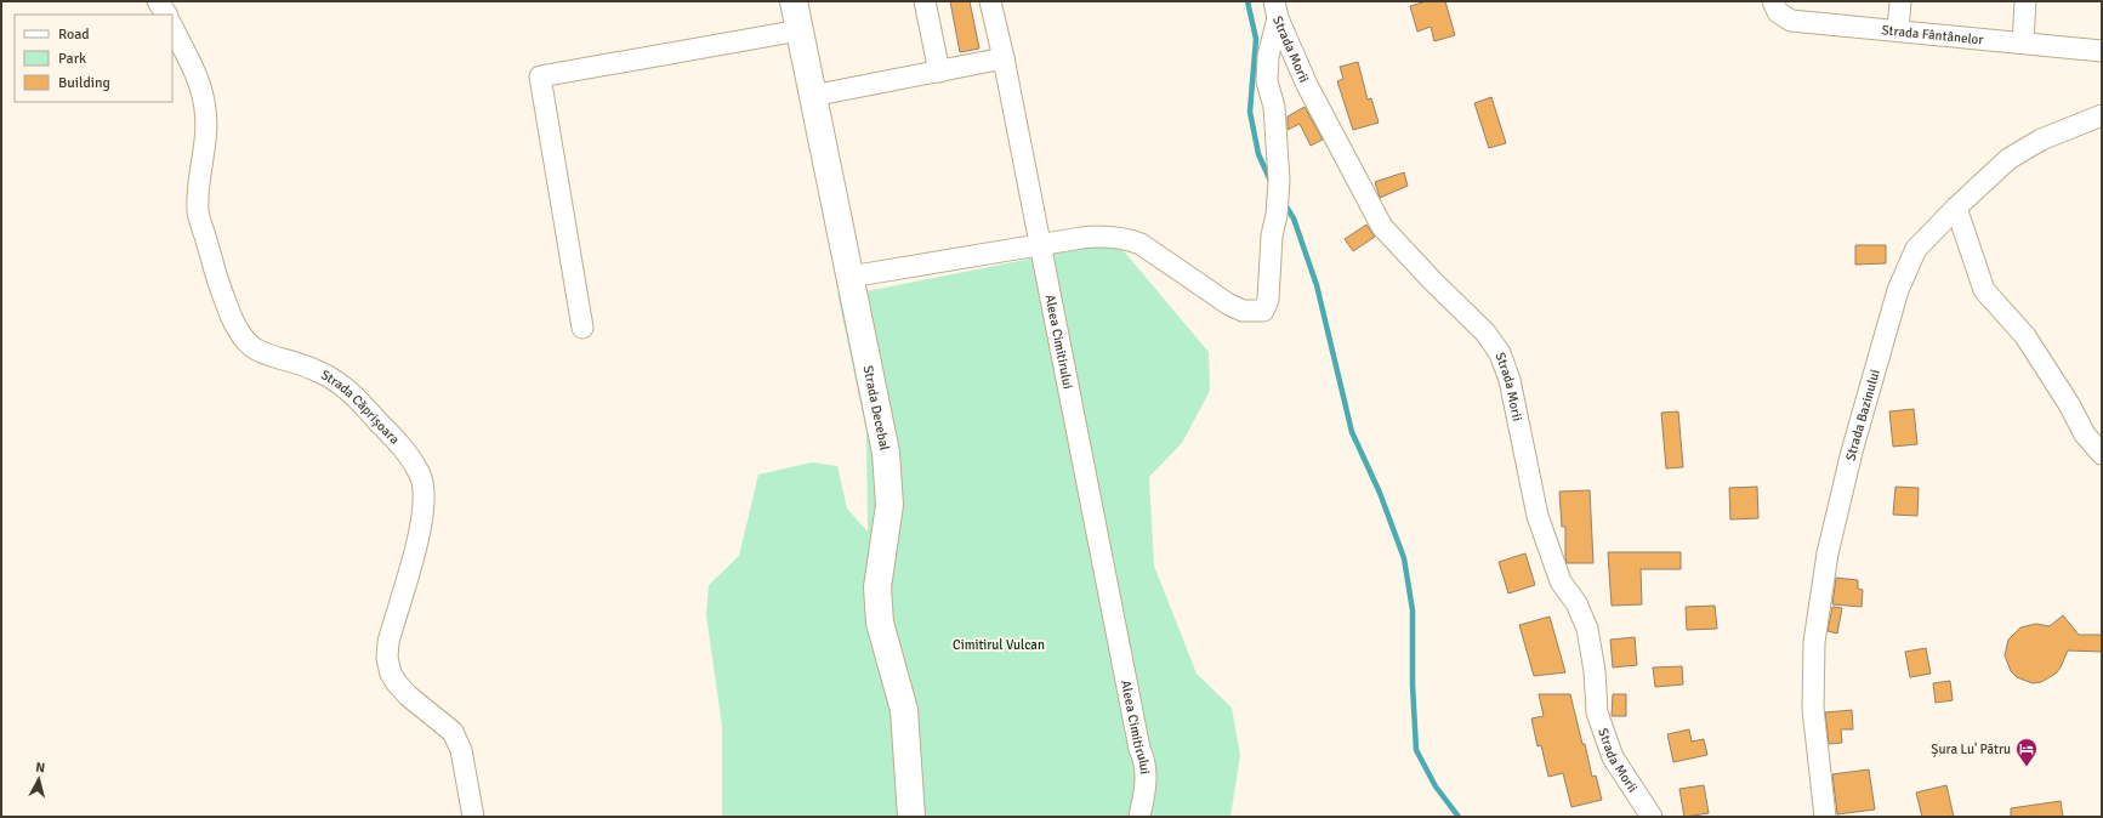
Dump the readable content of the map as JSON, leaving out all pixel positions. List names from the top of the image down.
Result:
{
  "streets": {
    "street": [
      "Strada Fântânelor",
      "Strada Morii",
      "Aleea Cimitirului",
      "Strada Decebal",
      "Strada Căprișoara",
      "Strada Bazinului"
    ]
  },
  "parks": ["Cimitirul Vulcan"],
  "places": {
    "hotel": ["Șura Lu' Pătru"]
  },
  "legend": ["Road", "Park", "Building"],
  "north": "top"
}
